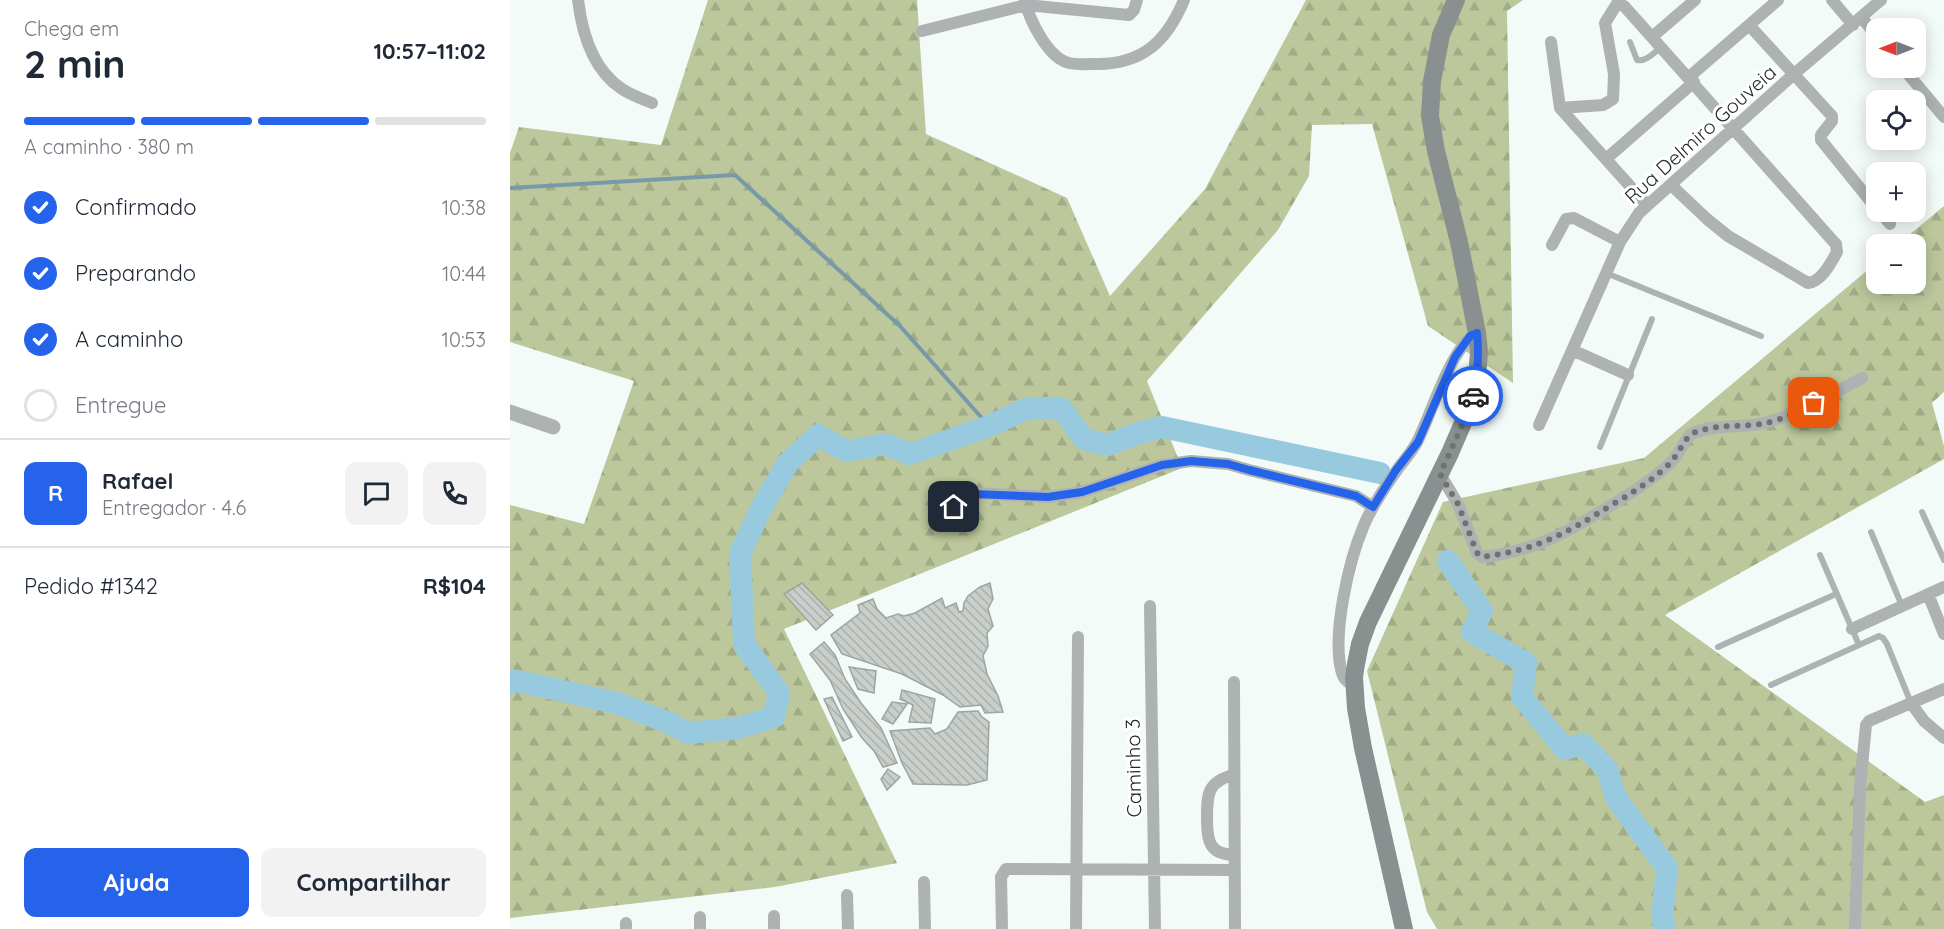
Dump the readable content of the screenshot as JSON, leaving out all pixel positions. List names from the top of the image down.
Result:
{
  "streets": {
    "street": ["Rua Delmiro Gouveia", "Caminho 3"]
  },
  "north": "left",
  "page": {
    "heading": ["2 min", "Chega em", "10:57–11:02"],
    "panel": [
      "Rafael",
      "Entregador · 4.6",
      "Pedido #1342",
      "R$104"
    ],
    "map_buttons": ["+", "−"],
    "bar": "A caminho · 380 m",
    "list": [
      ["Confirmado", "10:38"],
      ["Preparando", "10:44"],
      ["A caminho", "10:53"],
      "Entregue"
    ],
    "round": "R",
    "buttons": ["Ajuda", "Compartilhar"]
  }
}
